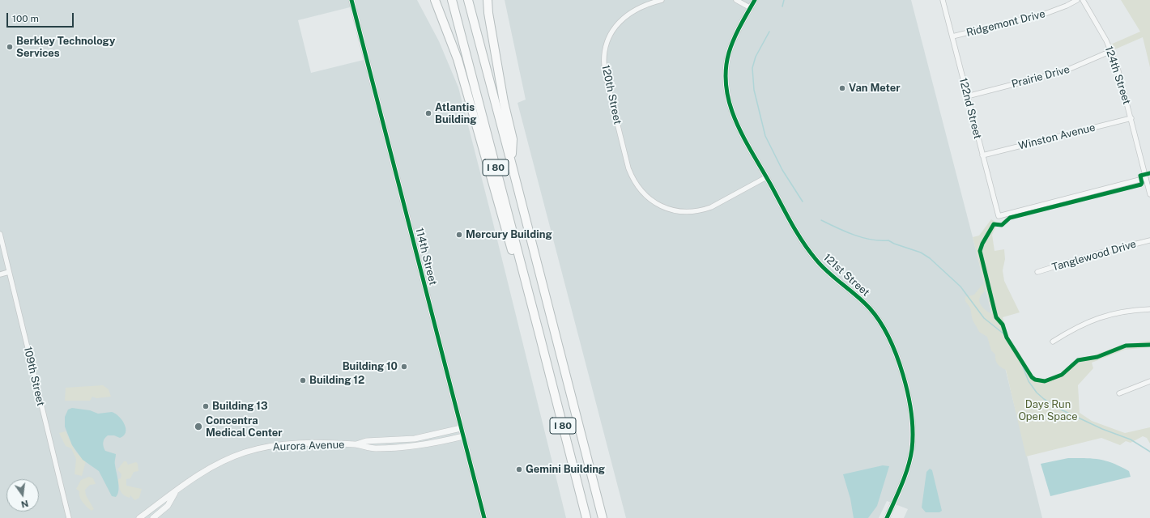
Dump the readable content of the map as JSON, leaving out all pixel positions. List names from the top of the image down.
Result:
{
  "streets": {
    "highway": ["I 80"],
    "street": [
      "Ridgemont Drive",
      "124th Street",
      "Prairie Drive",
      "120th Street",
      "122nd Street",
      "Winston Avenue",
      "Tanglewood Drive",
      "114th Street",
      "121st Street",
      "109th Street",
      "Aurora Avenue"
    ]
  },
  "crossings": [
    ["Ridgemont Drive", "122nd Street"],
    ["124th Street", "Prairie Drive"],
    ["124th Street", "122nd Street"],
    ["124th Street", "Winston Avenue"],
    ["Prairie Drive", "122nd Street"],
    ["120th Street", "121st Street"],
    ["122nd Street", "Winston Avenue"],
    ["114th Street", "Aurora Avenue"]
  ],
  "parks": ["Days Run Open Space"],
  "places": [
    "Berkley Technology Services",
    "Van Meter",
    "Atlantis Building",
    "Mercury Building",
    "Building 10",
    "Building 12",
    "Building 13",
    "Concentra Medical Center",
    "Gemini Building"
  ],
  "scale_bar": "100 m",
  "north": "bottom"
}
